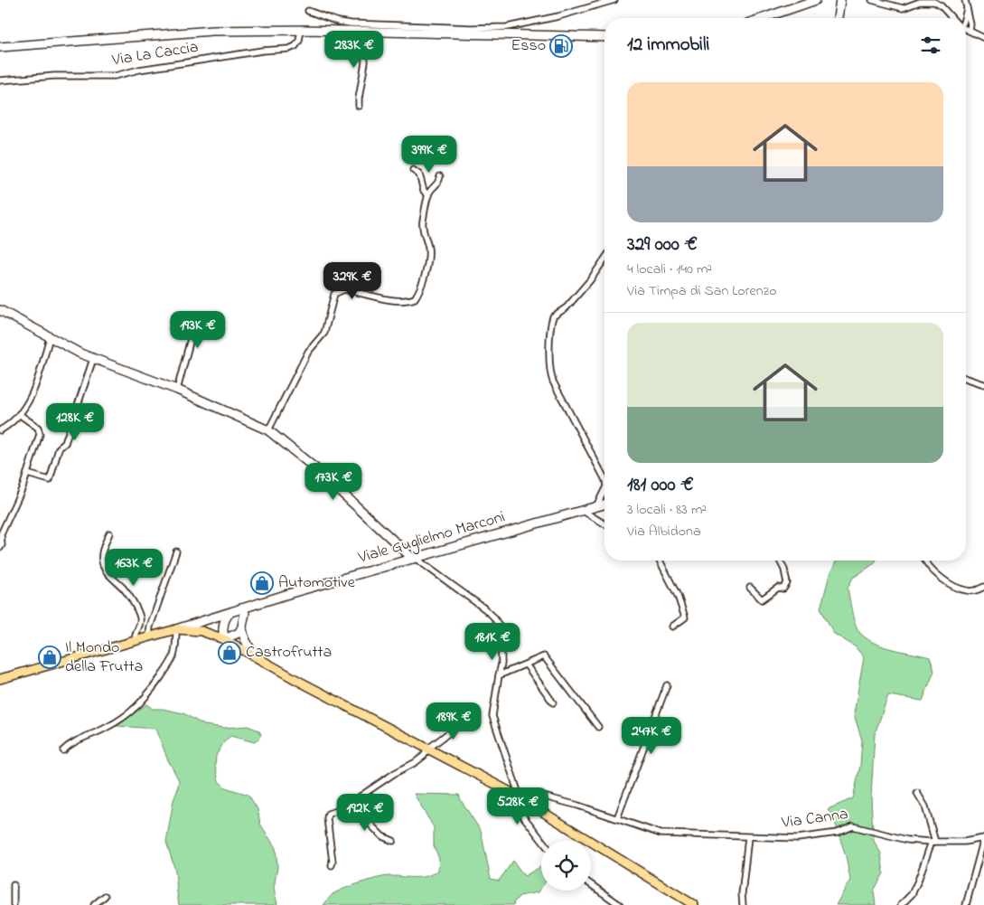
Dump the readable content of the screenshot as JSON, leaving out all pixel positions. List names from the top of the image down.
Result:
{
  "streets": {
    "street": ["Via La Caccia", "Viale Guglielmo Marconi", "Via Canna"]
  },
  "places": {
    "fuel station": ["Esso"],
    "shop": ["Automotive", "Castrofrutta", "Il Mondo della Frutta"]
  },
  "page": {
    "heading": "12 immobili",
    "price": [
      "283K €",
      "399K €",
      "329K €",
      "193K €",
      "128K €",
      "173K €",
      "163K €",
      "181K €",
      "189K €",
      "247K €",
      "528K €",
      "192K €"
    ],
    "list": [
      {
        "name": "329 000 €",
        "note": "4 locali · 140 m² · Via Timpa di San Lorenzo"
      },
      {
        "name": "181 000 €",
        "note": "3 locali · 83 m² · Via Albidona"
      }
    ]
  }
}
